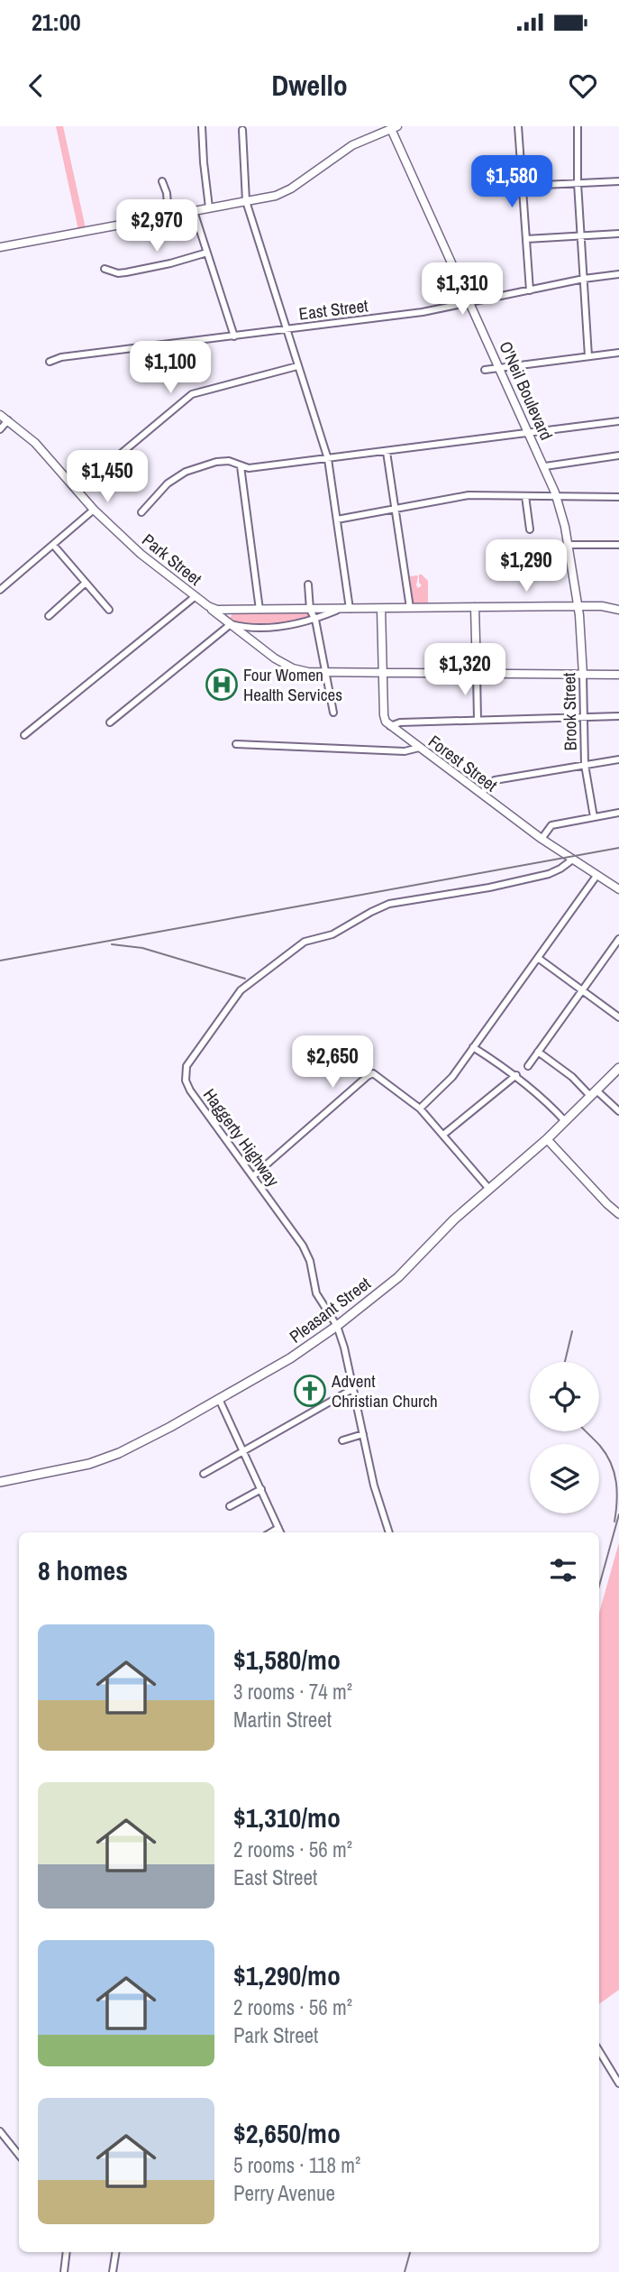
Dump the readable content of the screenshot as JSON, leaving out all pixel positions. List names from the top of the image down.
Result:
{
  "streets": {
    "highway": ["Pleasant Street"],
    "main road": [
      "O'Neil Boulevard",
      "Park Street",
      "Brook Street",
      "Forest Street"
    ],
    "street": ["East Street", "Haggerty Highway"]
  },
  "crossings": [
    ["East Street", "O'Neil Boulevard"],
    ["O'Neil Boulevard", "Park Street"],
    ["O'Neil Boulevard", "Brook Street"],
    ["Park Street", "Brook Street"],
    ["Forest Street", "Haggerty Highway"],
    ["Haggerty Highway", "Pleasant Street"]
  ],
  "places": {
    "hospital": ["Four Women Health Services"],
    "church": ["Advent Christian Church"]
  },
  "page": {
    "status": "21:00",
    "header": "Dwello",
    "price": [
      "$1,580",
      "$2,970",
      "$1,310",
      "$1,100",
      "$1,450",
      "$1,290",
      "$1,320",
      "$2,650"
    ],
    "heading": "8 homes",
    "list": [
      {
        "name": "$1,580/mo",
        "note": "3 rooms · 74 m² · Martin Street"
      },
      {
        "name": "$1,310/mo",
        "note": "2 rooms · 56 m² · East Street"
      },
      {
        "name": "$1,290/mo",
        "note": "2 rooms · 56 m² · Park Street"
      },
      {
        "name": "$2,650/mo",
        "note": "5 rooms · 118 m² · Perry Avenue"
      }
    ]
  }
}
